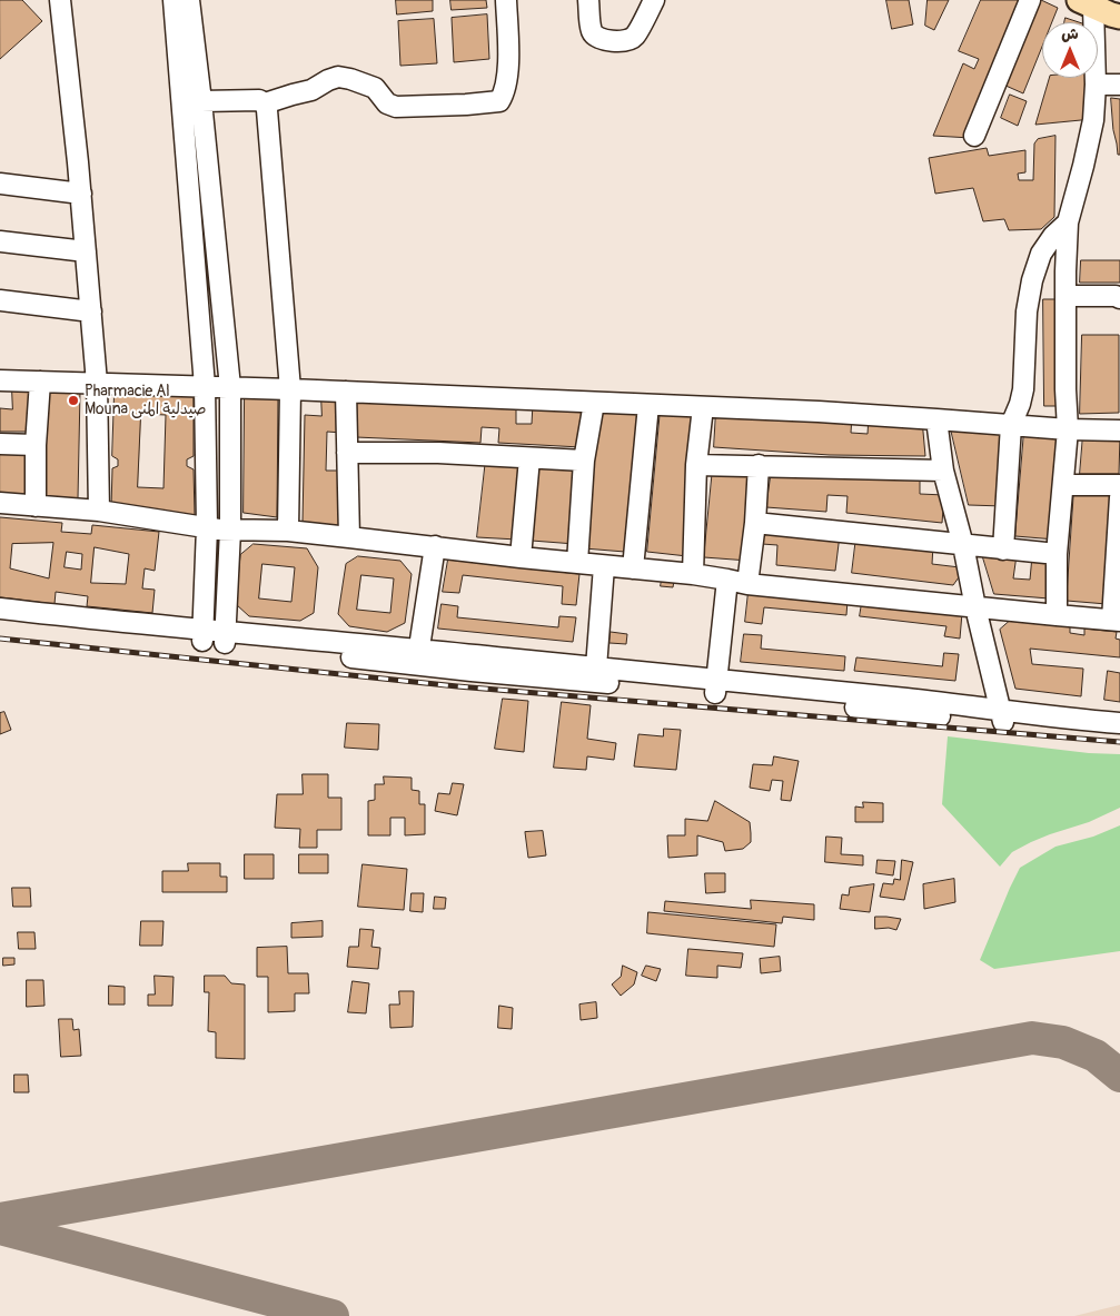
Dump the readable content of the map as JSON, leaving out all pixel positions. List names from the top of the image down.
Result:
{
  "places": ["Pharmacie Al Mouna صيدلية المنى"],
  "north": "top"
}
